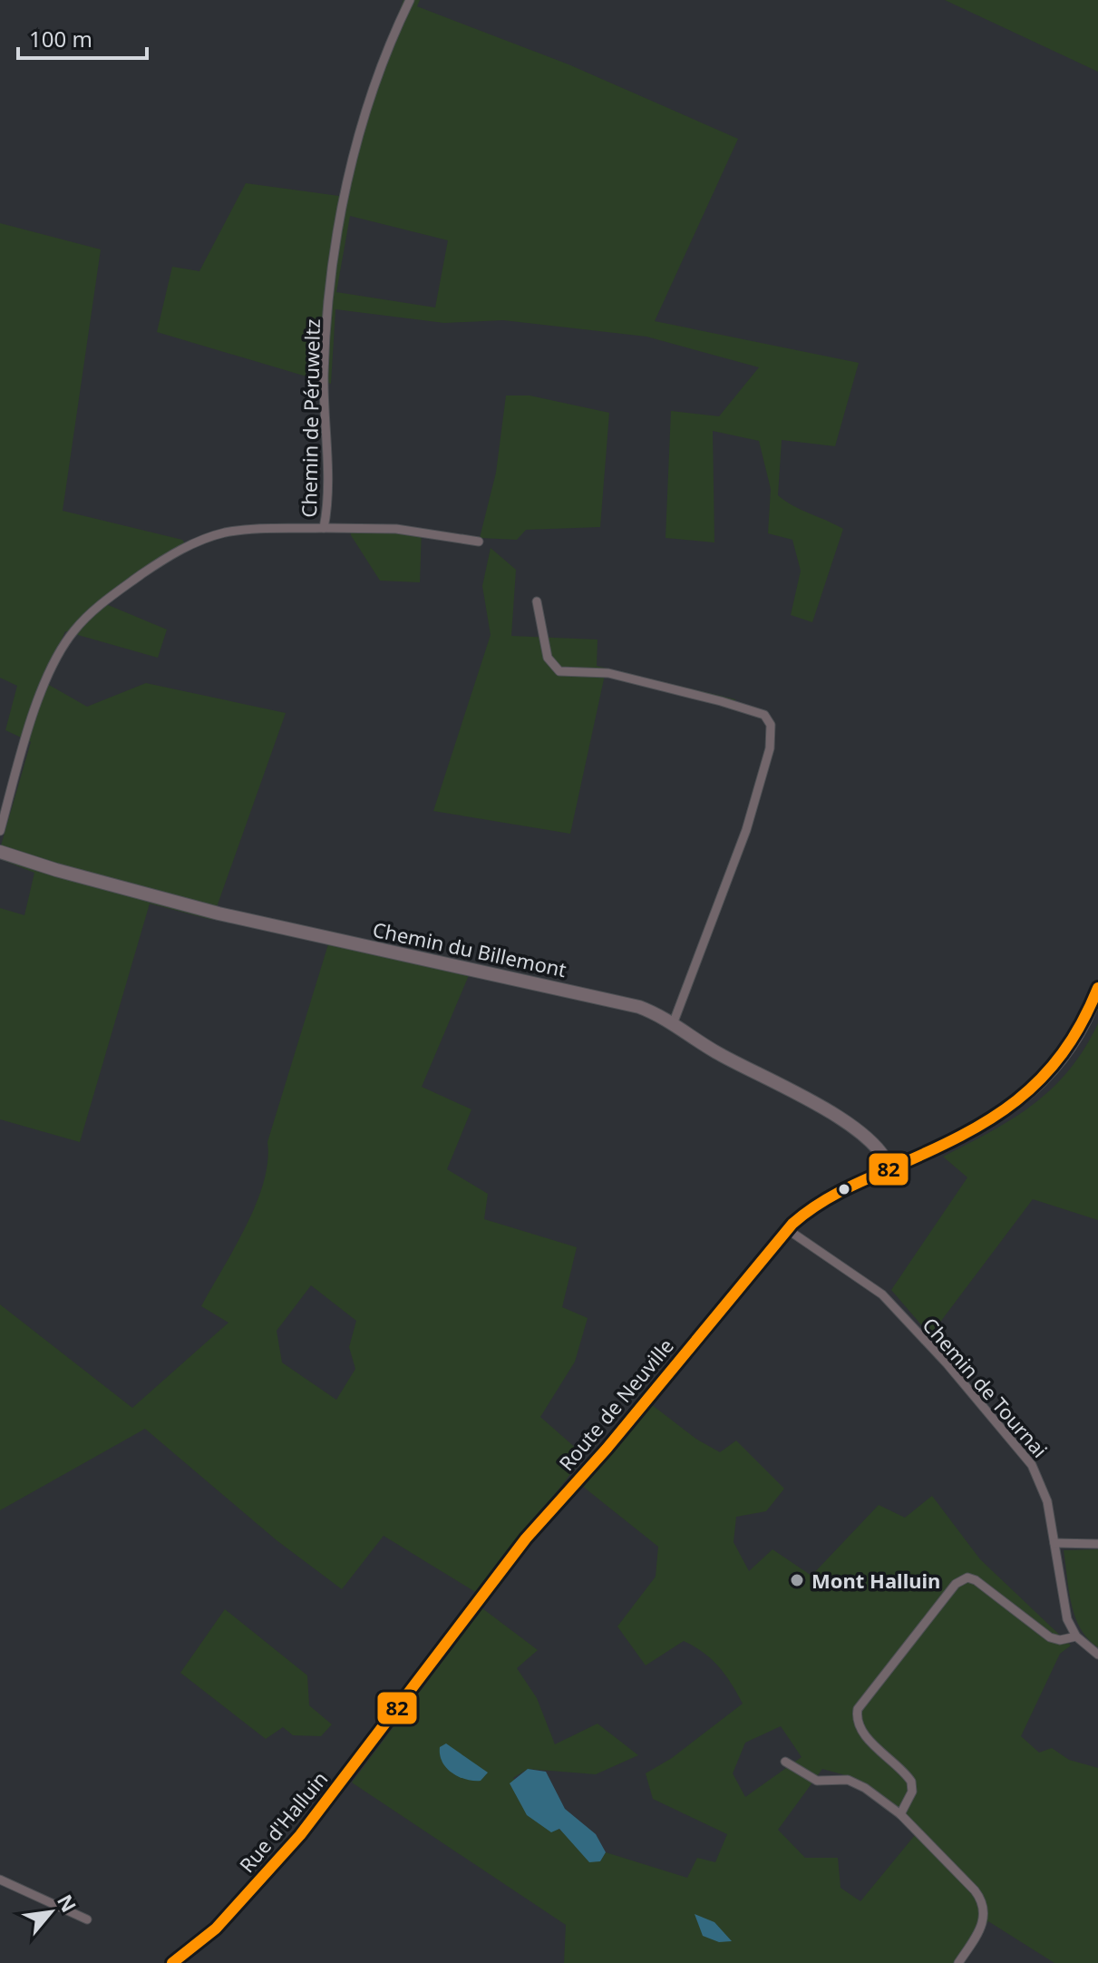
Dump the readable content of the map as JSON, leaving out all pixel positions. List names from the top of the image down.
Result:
{
  "streets": {
    "main road": ["Chemin du Billemont", "Route de Neuville", "Rue d'Halluin"],
    "street": ["Chemin de Péruweltz", "Chemin de Tournai"]
  },
  "crossings": [
    ["Chemin du Billemont", "Route de Neuville"],
    ["Chemin de Tournai", "Route de Neuville"],
    ["Route de Neuville", "Rue d'Halluin"]
  ],
  "places": ["Mont Halluin"],
  "lines": ["transit line 82"],
  "scale_bar": "100 m",
  "north": "top right"
}
